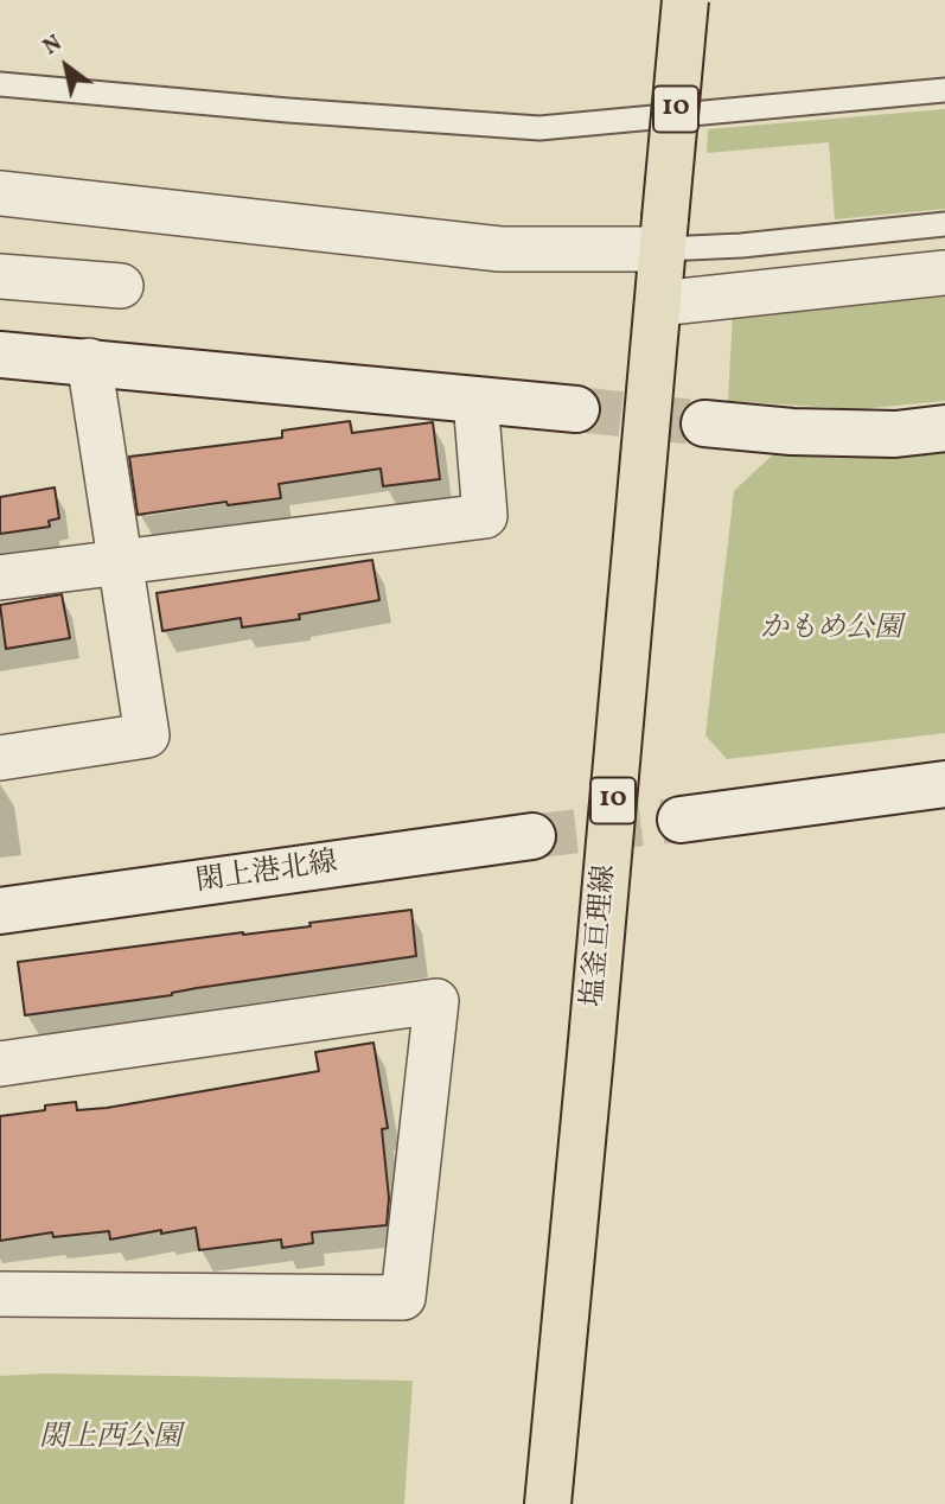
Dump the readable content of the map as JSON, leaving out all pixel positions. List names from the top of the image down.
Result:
{
  "streets": {
    "main road": ["10", "塩釜亘理線"],
    "street": ["閖上港北線"]
  },
  "crossings": [
    ["10", "塩釜亘理線"]
  ],
  "parks": ["かもめ公園", "閖上西公園"],
  "north": "top left"
}
